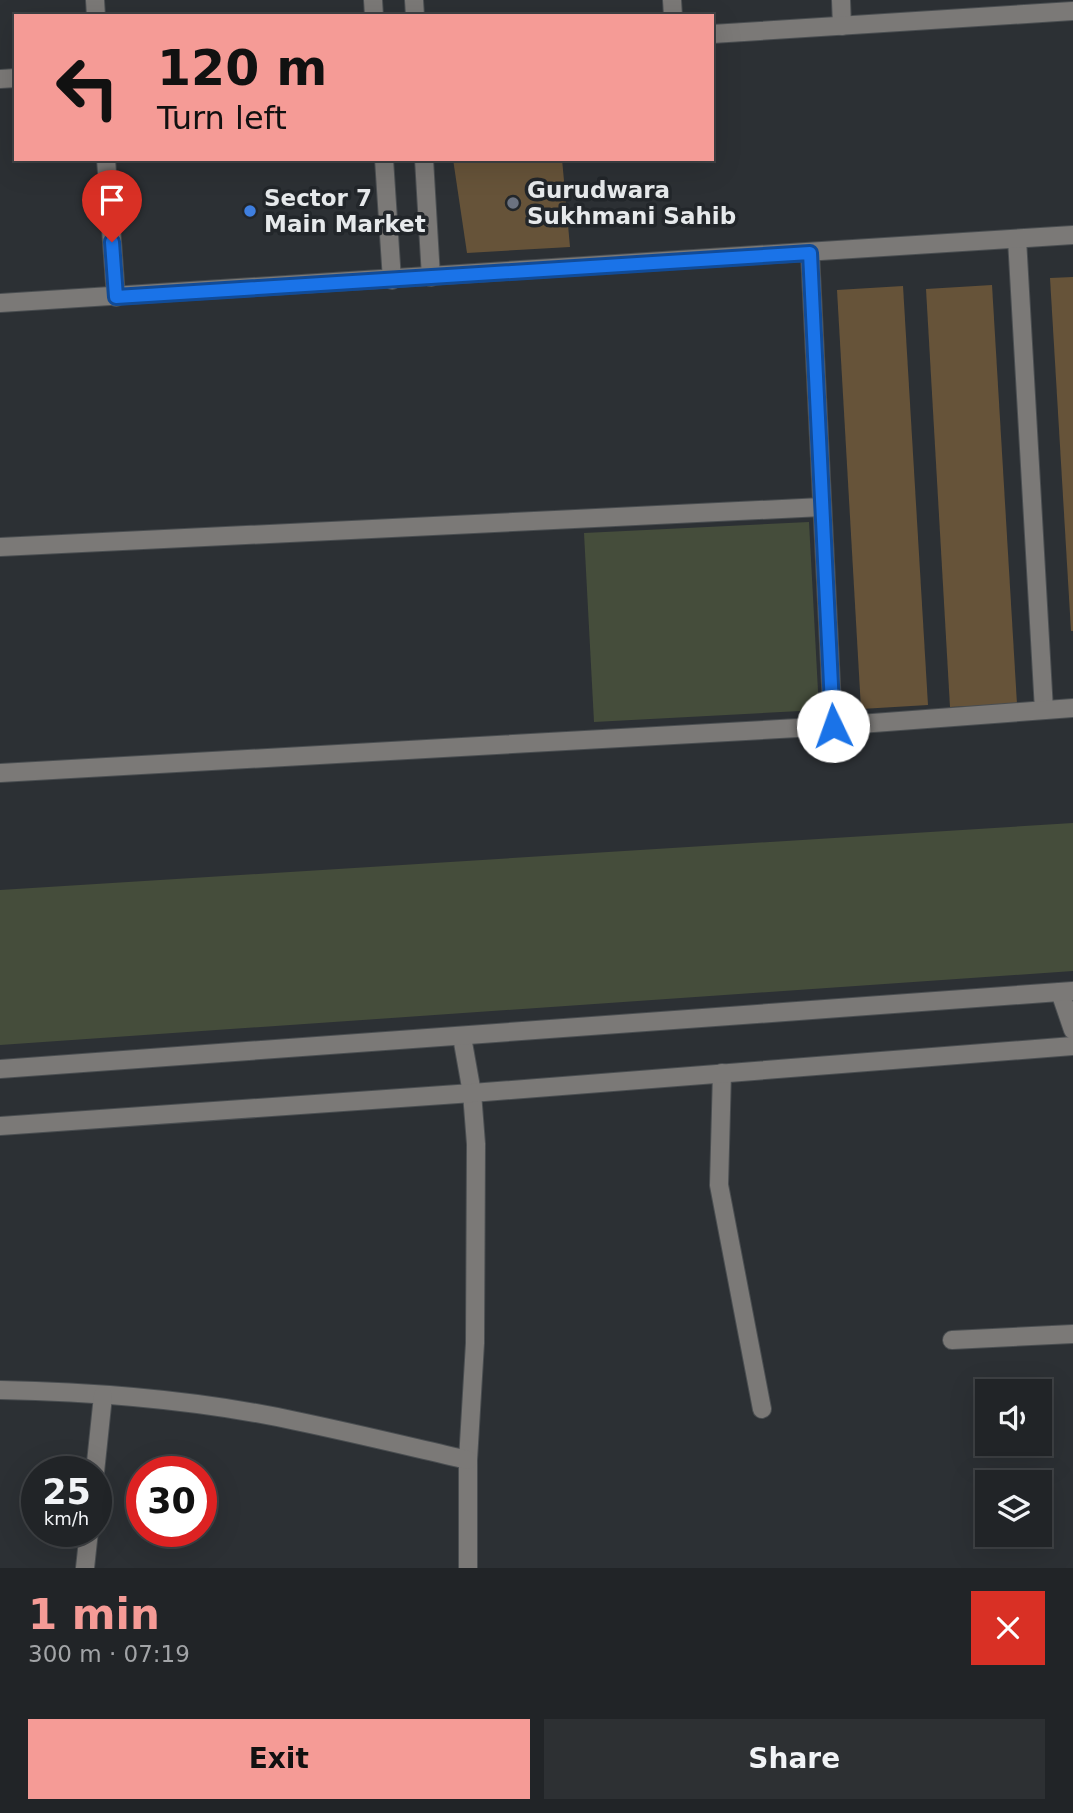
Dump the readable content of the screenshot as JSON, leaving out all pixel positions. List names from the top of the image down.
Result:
{
  "places": ["Gurudwara Sukhmani Sahib", "Sector 7 Main Market"],
  "page": {
    "turn": ["120 m", "Turn left"],
    "speed": "25 km/h",
    "limit": "30",
    "heading": ["1 min", "300 m · 07:19"],
    "buttons": ["Exit", "Share"]
  }
}
